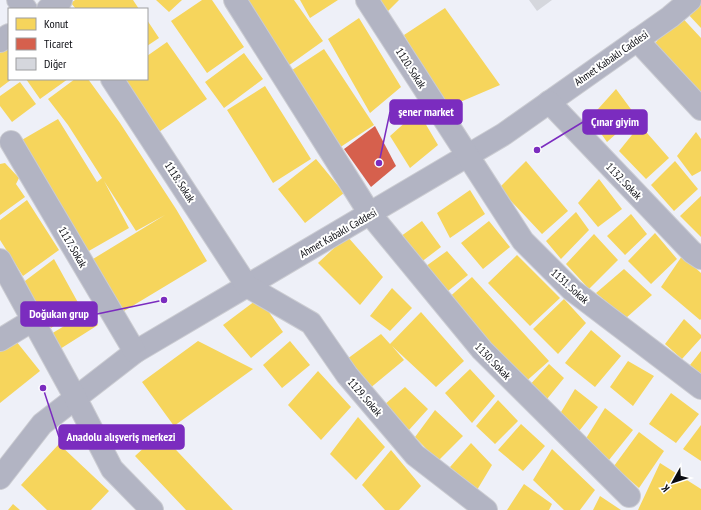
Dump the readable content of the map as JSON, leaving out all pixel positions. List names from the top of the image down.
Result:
{
  "streets": {
    "street": [
      "Ahmet Kabaklı Caddesi",
      "1120. Sokak",
      "1132. Sokak",
      "1118. Sokak",
      "1117. Sokak",
      "1131. Sokak",
      "1130. Sokak",
      "1129. Sokak"
    ]
  },
  "crossings": [
    ["Ahmet Kabaklı Caddesi", "1120. Sokak"],
    ["Ahmet Kabaklı Caddesi", "1132. Sokak"],
    ["Ahmet Kabaklı Caddesi", "1118. Sokak"],
    ["Ahmet Kabaklı Caddesi", "1117. Sokak"],
    ["Ahmet Kabaklı Caddesi", "1131. Sokak"],
    ["Ahmet Kabaklı Caddesi", "1130. Sokak"],
    ["Ahmet Kabaklı Caddesi", "1129. Sokak"],
    ["1120. Sokak", "1131. Sokak"],
    ["1118. Sokak", "1129. Sokak"]
  ],
  "places": [
    "Çınar giyim",
    "şener market",
    "Doğukan grup",
    "Anadolu alışveriş merkezi"
  ],
  "legend": ["Konut", "Ticaret", "Diğer"],
  "north": "bottom left"
}
